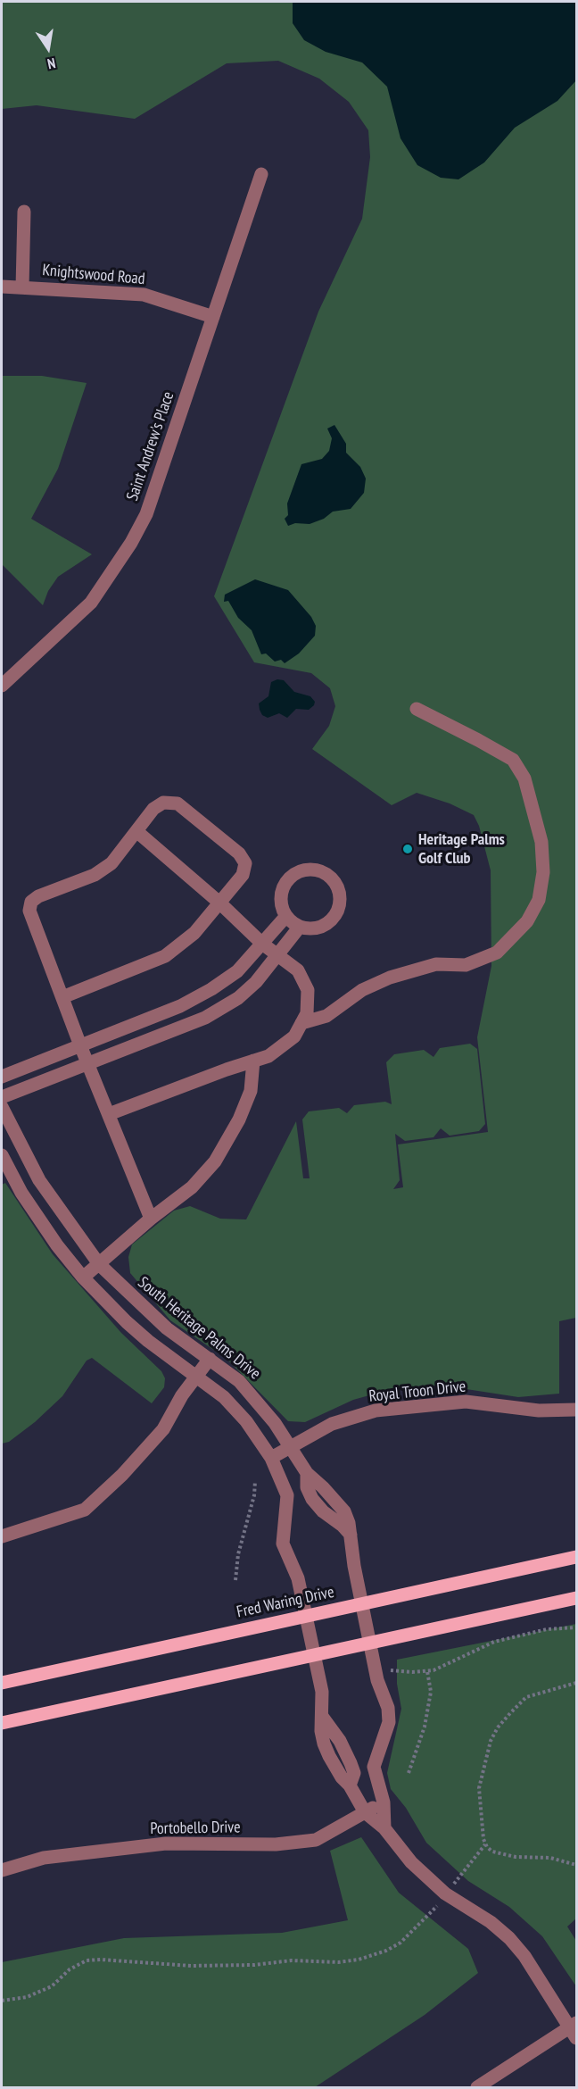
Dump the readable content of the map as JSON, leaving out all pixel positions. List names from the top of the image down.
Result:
{
  "streets": {
    "main road": ["Fred Waring Drive"],
    "street": [
      "Knightswood Road",
      "Saint Andrew's Place",
      "South Heritage Palms Drive",
      "Royal Troon Drive",
      "Portobello Drive"
    ]
  },
  "crossings": [
    ["Knightswood Road", "Saint Andrew's Place"],
    ["South Heritage Palms Drive", "Royal Troon Drive"],
    ["South Heritage Palms Drive", "Fred Waring Drive"]
  ],
  "places": ["Heritage Palms Golf Club"],
  "north": "bottom"
}
